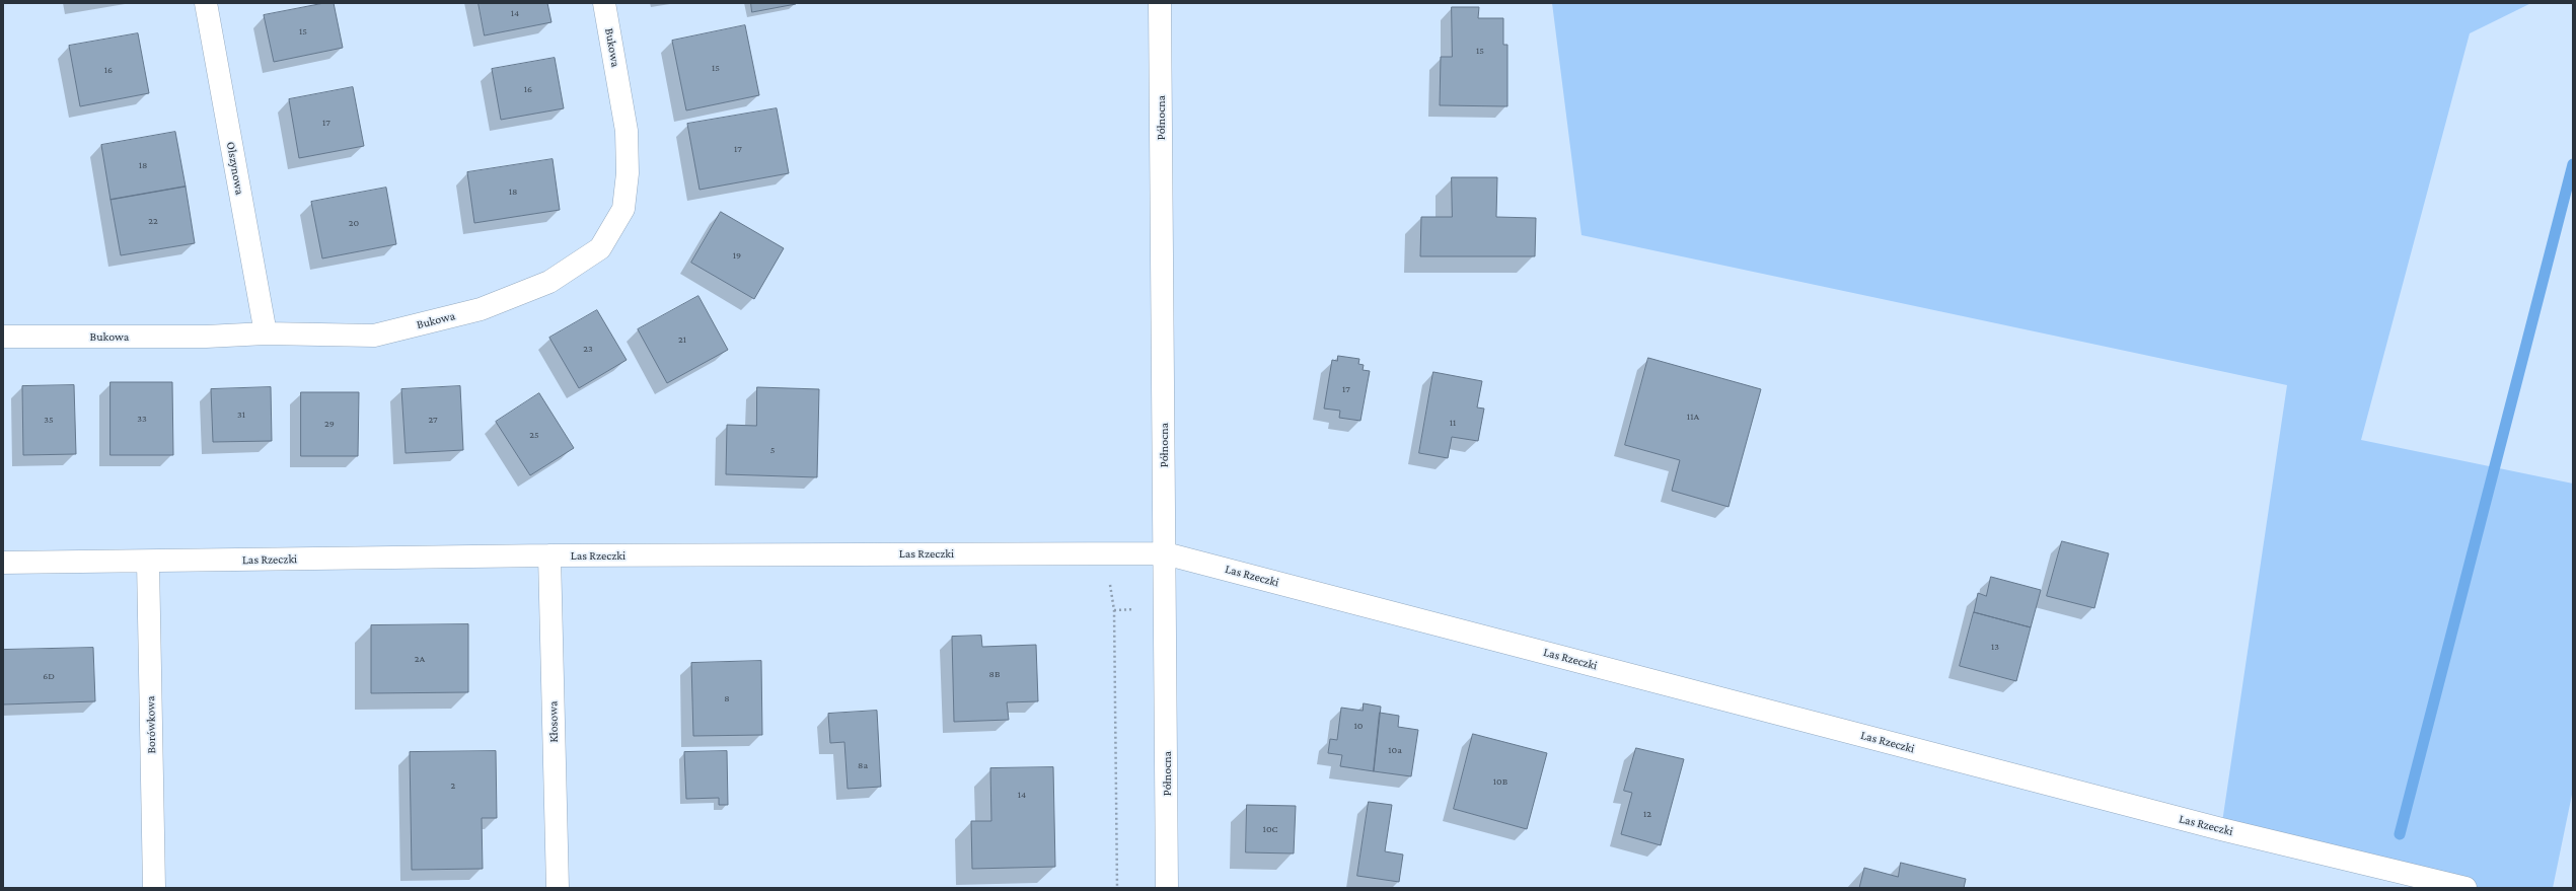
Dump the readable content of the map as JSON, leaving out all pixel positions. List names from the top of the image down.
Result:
{
  "streets": {
    "street": [
      "Bukowa",
      "Północna",
      "Olszynowa",
      "Las Rzeczki",
      "Kłosowa",
      "Borówkowa"
    ]
  },
  "crossings": [
    ["Bukowa", "Olszynowa"],
    ["Północna", "Las Rzeczki"],
    ["Las Rzeczki", "Kłosowa"],
    ["Las Rzeczki", "Borówkowa"]
  ],
  "house_numbers": [
    "14",
    "15",
    "15",
    "15",
    "16",
    "16",
    "17",
    "17",
    "18",
    "18",
    "22",
    "20",
    "19",
    "21",
    "23",
    "17",
    "31",
    "11A",
    "33",
    "35",
    "27",
    "11",
    "29",
    "25",
    "5",
    "13",
    "2A",
    "8B",
    "6D",
    "8",
    "10",
    "10a",
    "8a",
    "10B",
    "2",
    "14",
    "12",
    "10C"
  ]
}
